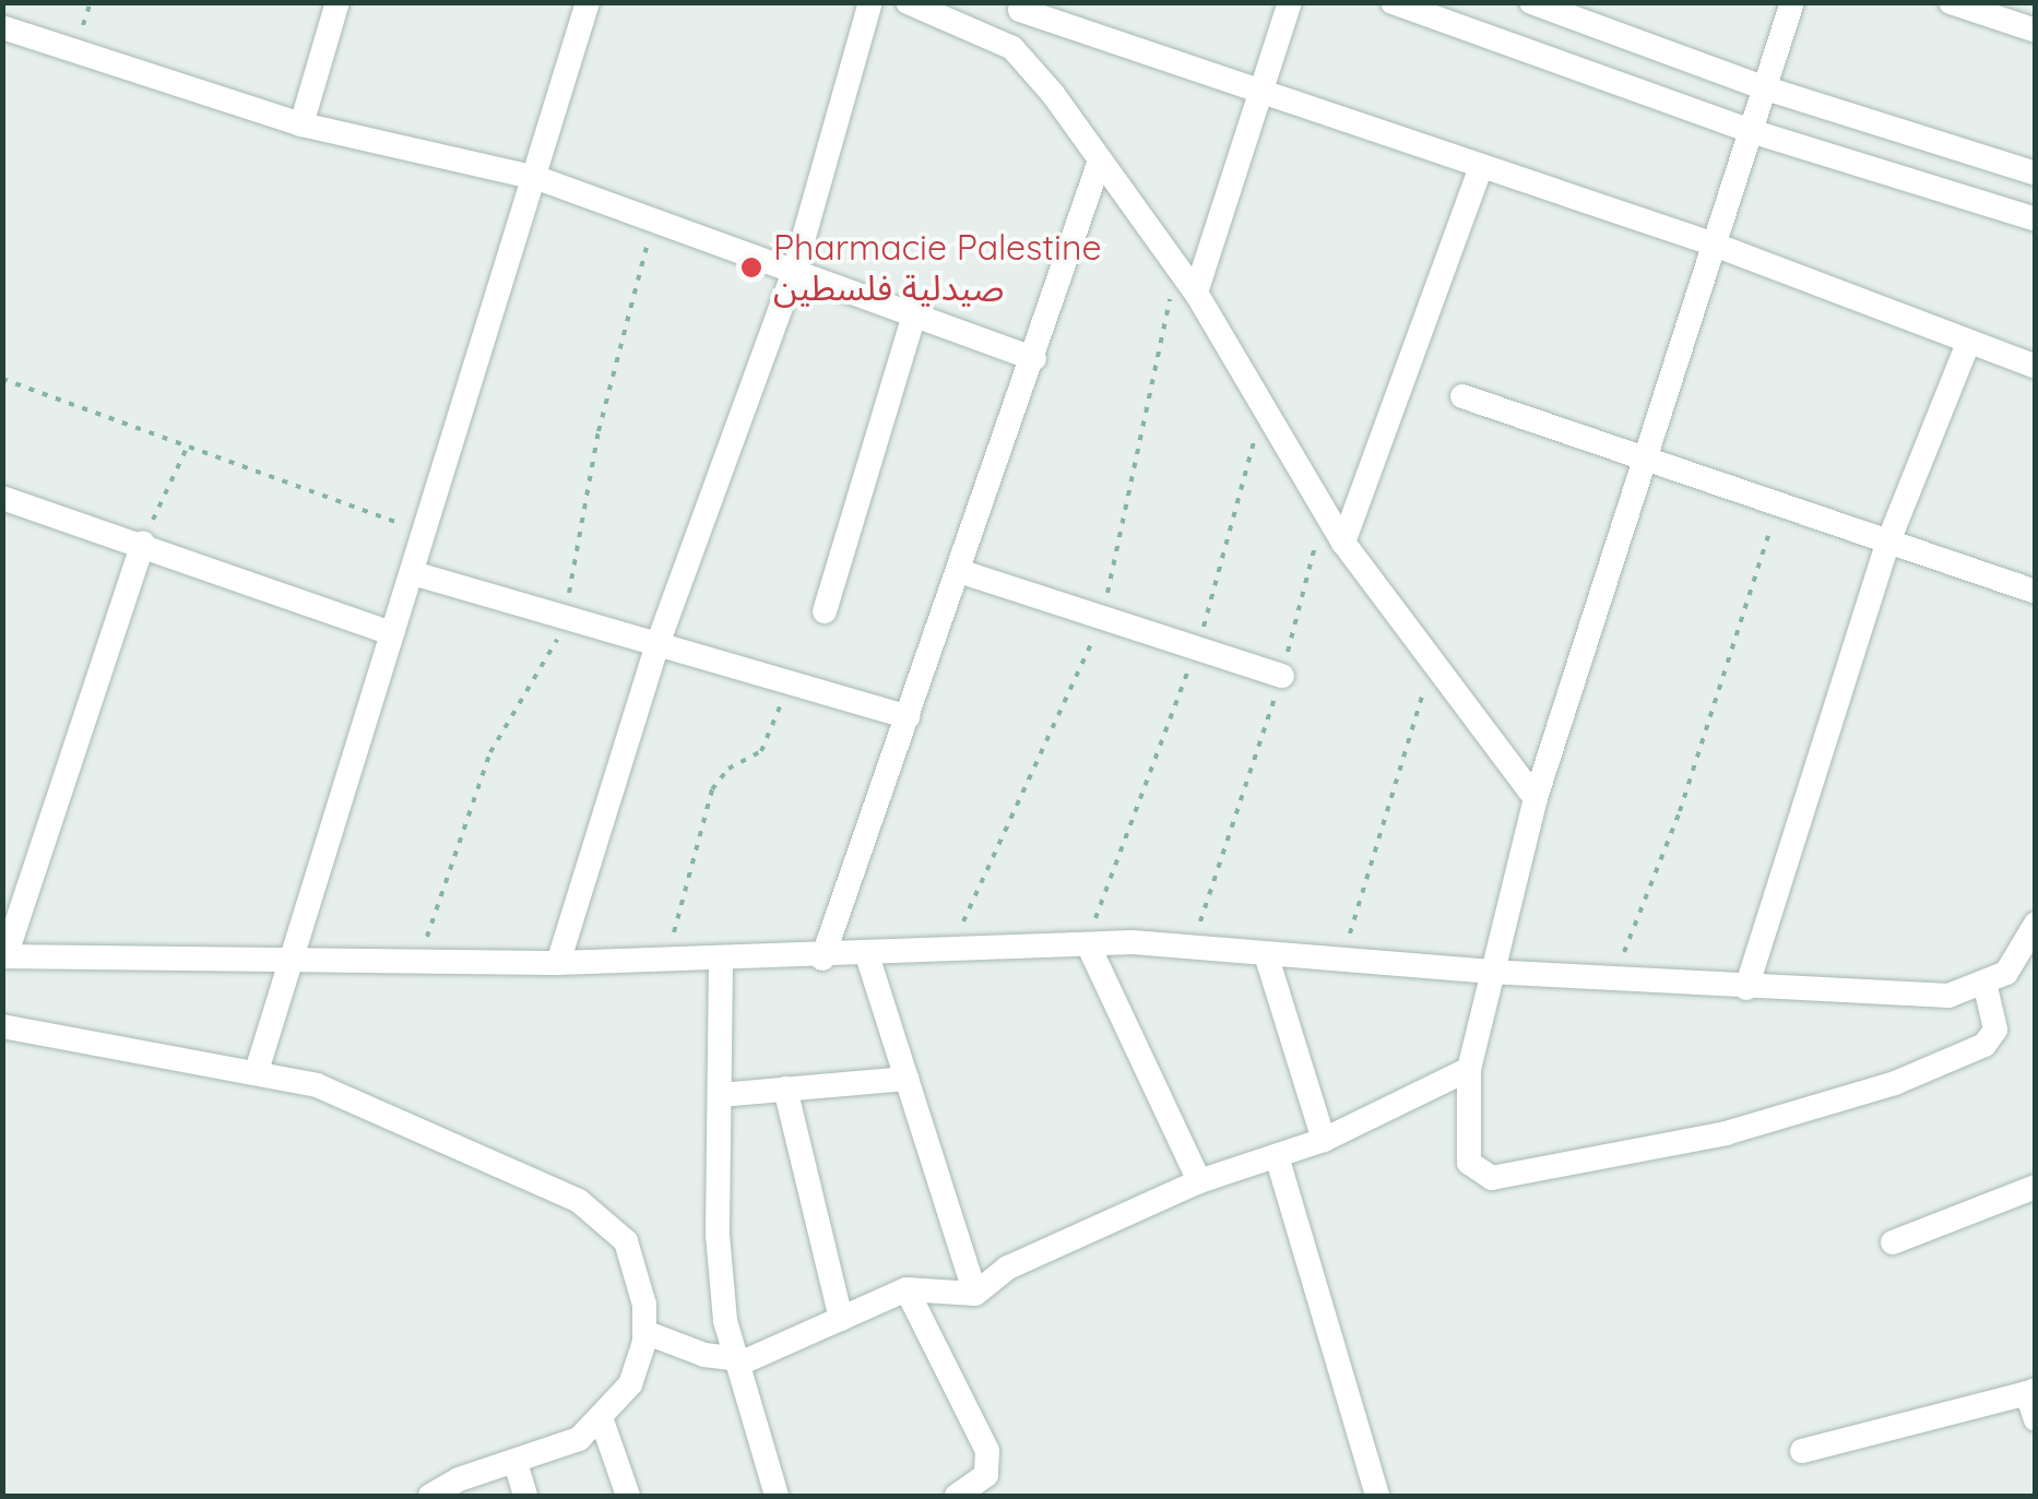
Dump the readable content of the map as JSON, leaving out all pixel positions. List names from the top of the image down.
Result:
{
  "places": ["Pharmacie Palestine صيدلية فلسطين"]
}
